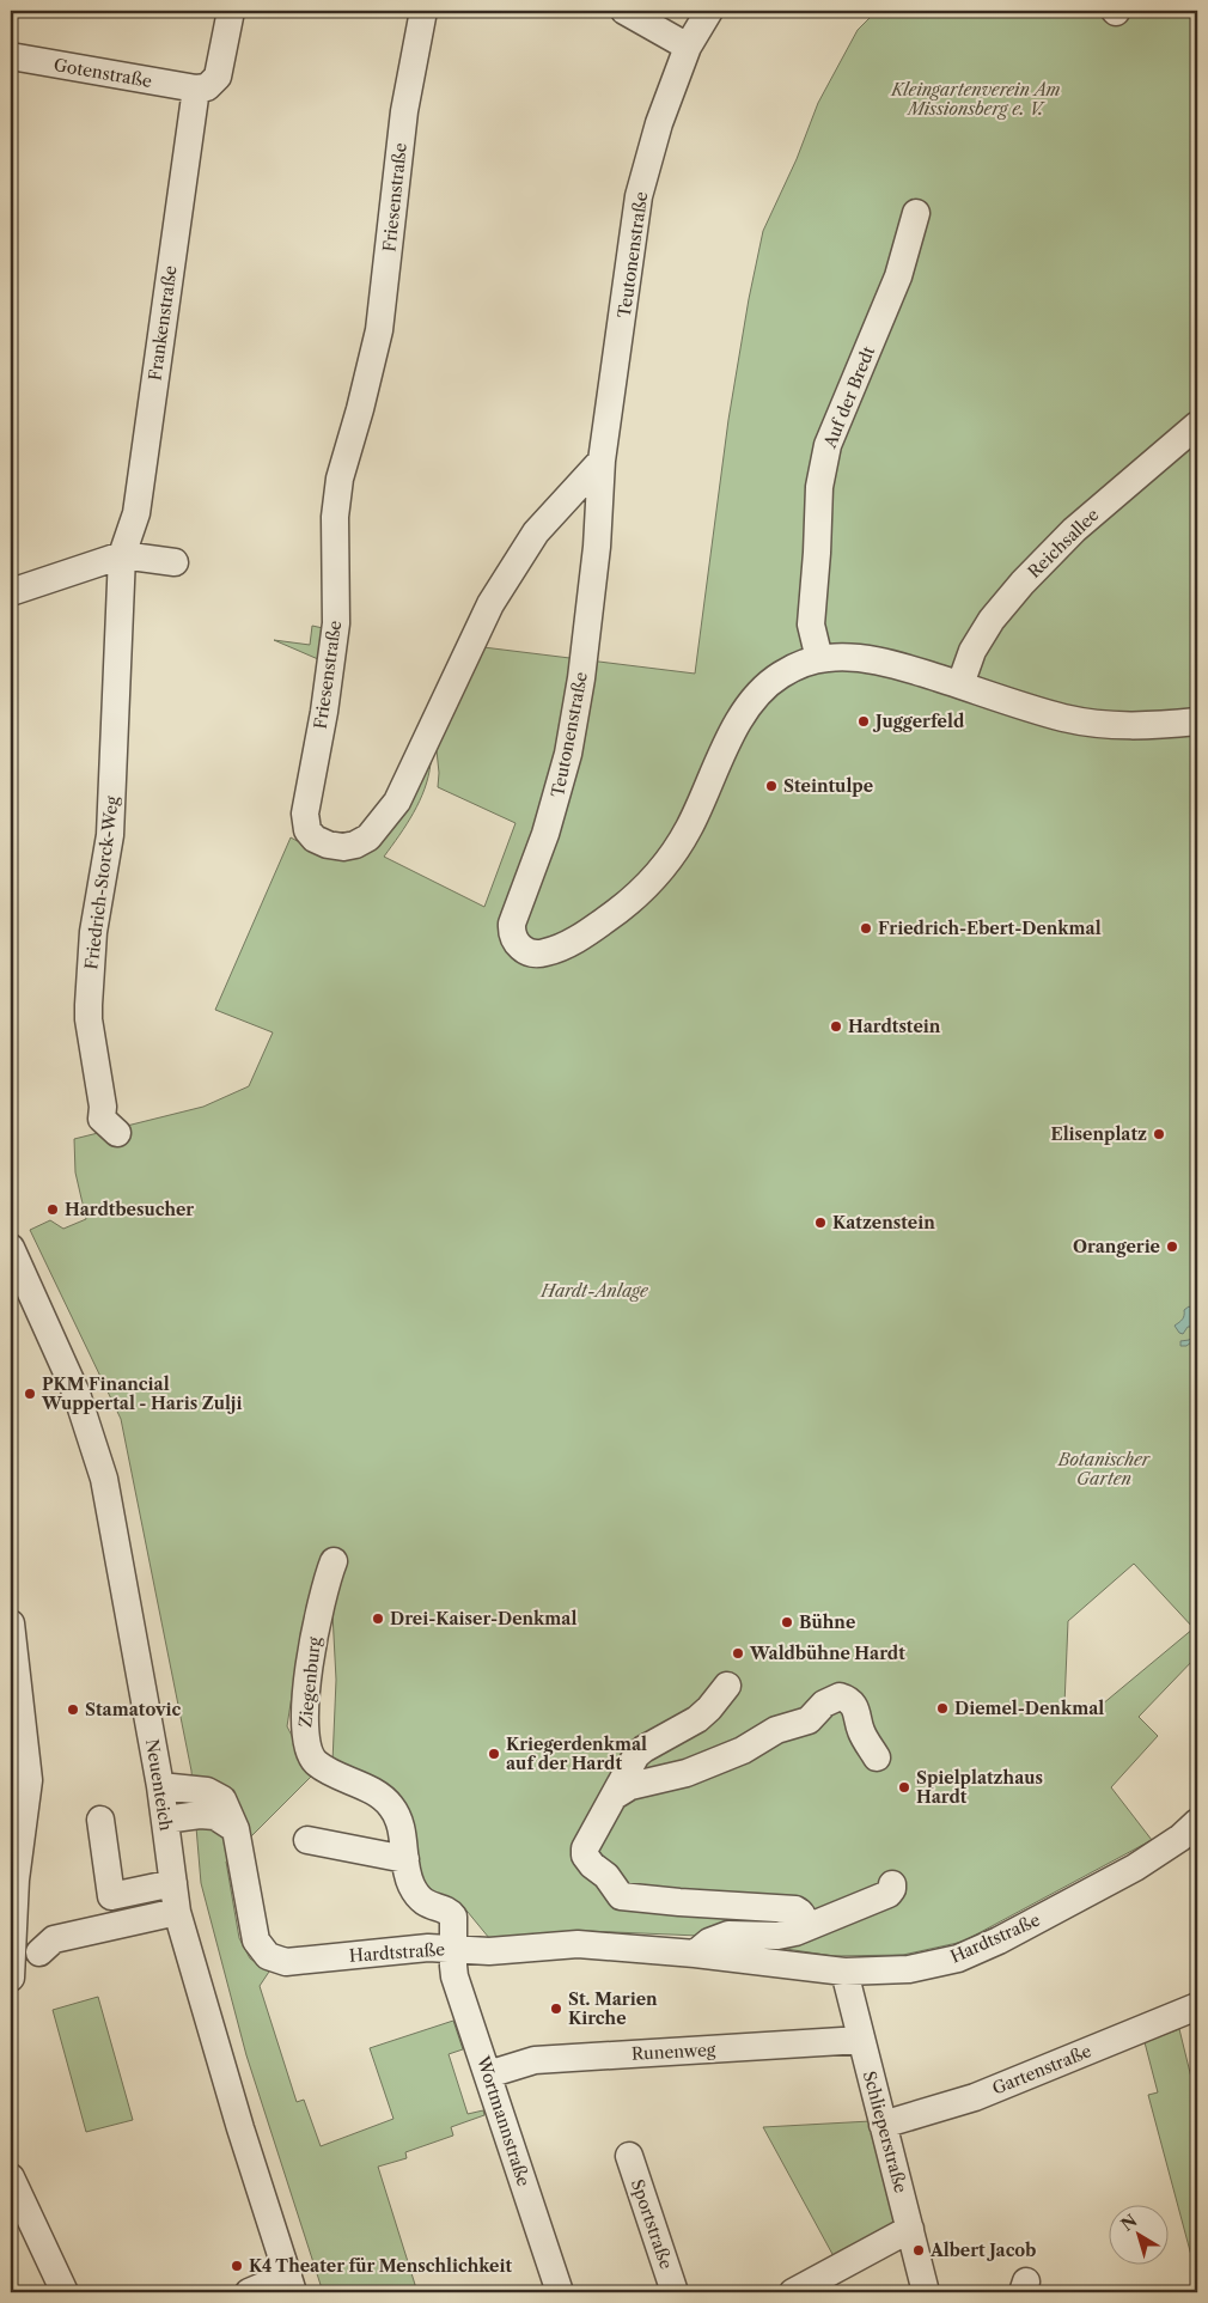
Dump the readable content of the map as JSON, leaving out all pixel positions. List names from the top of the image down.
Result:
{
  "streets": {
    "street": [
      "Gotenstraße",
      "Friesenstraße",
      "Teutonenstraße",
      "Frankenstraße",
      "Auf der Bredt",
      "Reichsallee",
      "Friedrich-Storck-Weg",
      "Ziegenburg",
      "Neuenteich",
      "Hardtstraße",
      "Runenweg",
      "Gartenstraße",
      "Wortmannstraße",
      "Schlieperstraße",
      "Sportstraße"
    ]
  },
  "crossings": [
    ["Gotenstraße", "Frankenstraße"],
    ["Friesenstraße", "Teutonenstraße"],
    ["Teutonenstraße", "Auf der Bredt"],
    ["Teutonenstraße", "Reichsallee"],
    ["Frankenstraße", "Friedrich-Storck-Weg"],
    ["Ziegenburg", "Hardtstraße"],
    ["Ziegenburg", "Wortmannstraße"],
    ["Neuenteich", "Hardtstraße"],
    ["Hardtstraße", "Wortmannstraße"],
    ["Hardtstraße", "Schlieperstraße"],
    ["Runenweg", "Wortmannstraße"],
    ["Runenweg", "Schlieperstraße"],
    ["Gartenstraße", "Schlieperstraße"]
  ],
  "parks": ["Kleingartenverein Am Missionsberg e. V.", "Hardt-Anlage", "Botanischer Garten"],
  "places": [
    "Juggerfeld",
    "Steintulpe",
    "Friedrich-Ebert-Denkmal",
    "Hardtstein",
    "Elisenplatz",
    "Hardtbesucher",
    "Katzenstein",
    "Orangerie",
    "PKM Financial Wuppertal - Haris Zulji",
    "Drei-Kaiser-Denkmal",
    "Bühne",
    "Waldbühne Hardt",
    "Diemel-Denkmal",
    "Stamatovic",
    "Kriegerdenkmal auf der Hardt",
    "Spielplatzhaus Hardt",
    "St. Marien Kirche",
    "Albert Jacob",
    "K4 Theater für Menschlichkeit"
  ],
  "north": "top left"
}
